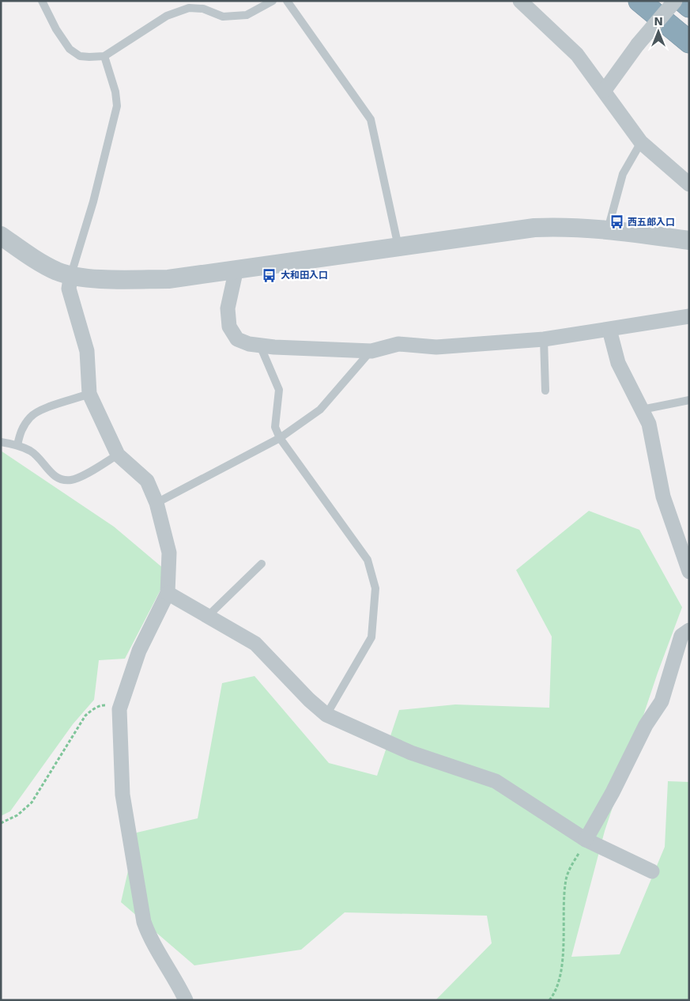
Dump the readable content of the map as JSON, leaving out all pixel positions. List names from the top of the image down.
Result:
{
  "places": {
    "bus stop": ["西五郎入口", "大和田入口"]
  },
  "north": "top"
}
